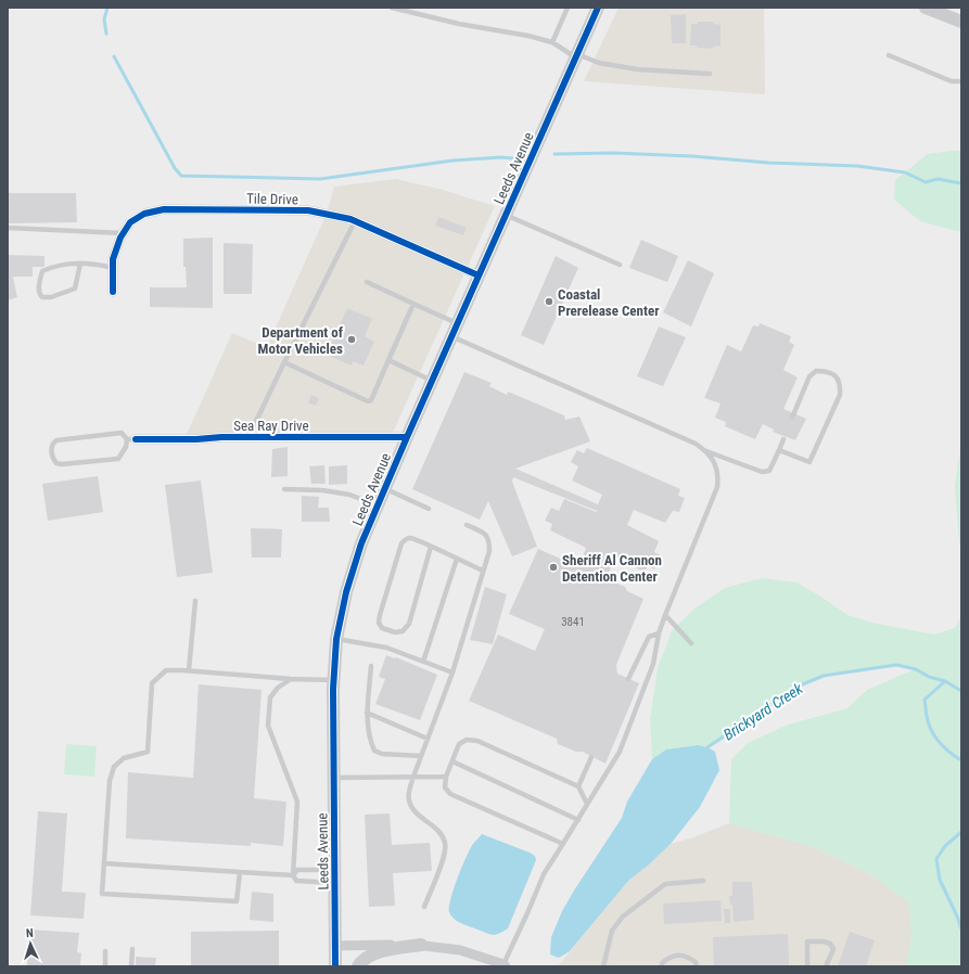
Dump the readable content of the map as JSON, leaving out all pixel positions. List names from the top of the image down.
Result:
{
  "streets": {
    "street": ["Leeds Avenue", "Tile Drive", "Sea Ray Drive"]
  },
  "crossings": [
    ["Leeds Avenue", "Tile Drive"],
    ["Leeds Avenue", "Sea Ray Drive"]
  ],
  "water": ["Brickyard Creek"],
  "places": ["Coastal Prerelease Center", "Department of Motor Vehicles", "Sheriff Al Cannon Detention Center"],
  "house_numbers": ["3841"],
  "north": "top"
}
